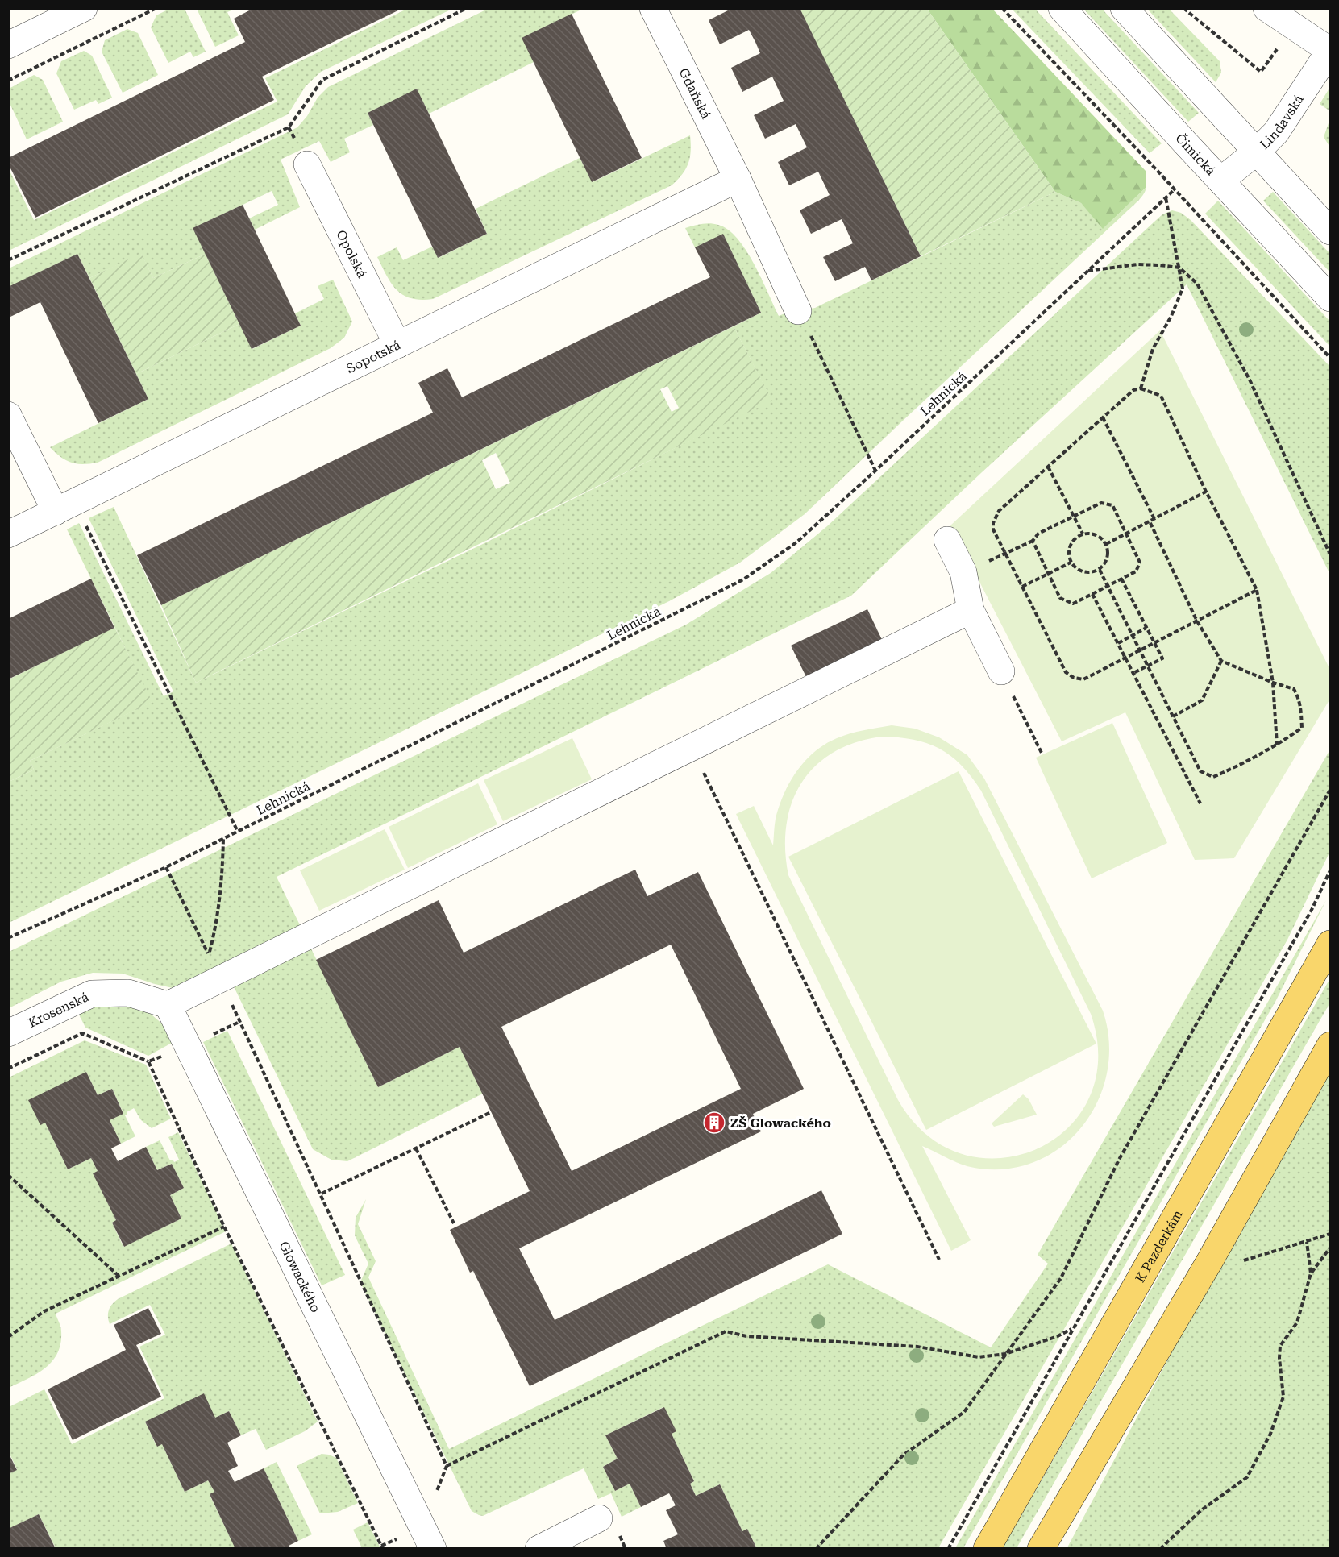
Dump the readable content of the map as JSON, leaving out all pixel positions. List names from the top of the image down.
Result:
{
  "streets": {
    "main road": ["K Pazderkám"],
    "street": [
      "Gdaňská",
      "Lindavská",
      "Čimická",
      "Opolská",
      "Sopotská",
      "Krosenská",
      "Glowackého"
    ],
    "path": ["Lehnická"]
  },
  "crossings": [
    ["Gdaňská", "Sopotská"],
    ["Lindavská", "Čimická"],
    ["Opolská", "Sopotská"],
    ["Krosenská", "Glowackého"]
  ],
  "places": {
    "building": ["ZŠ Glowackého"]
  }
}
